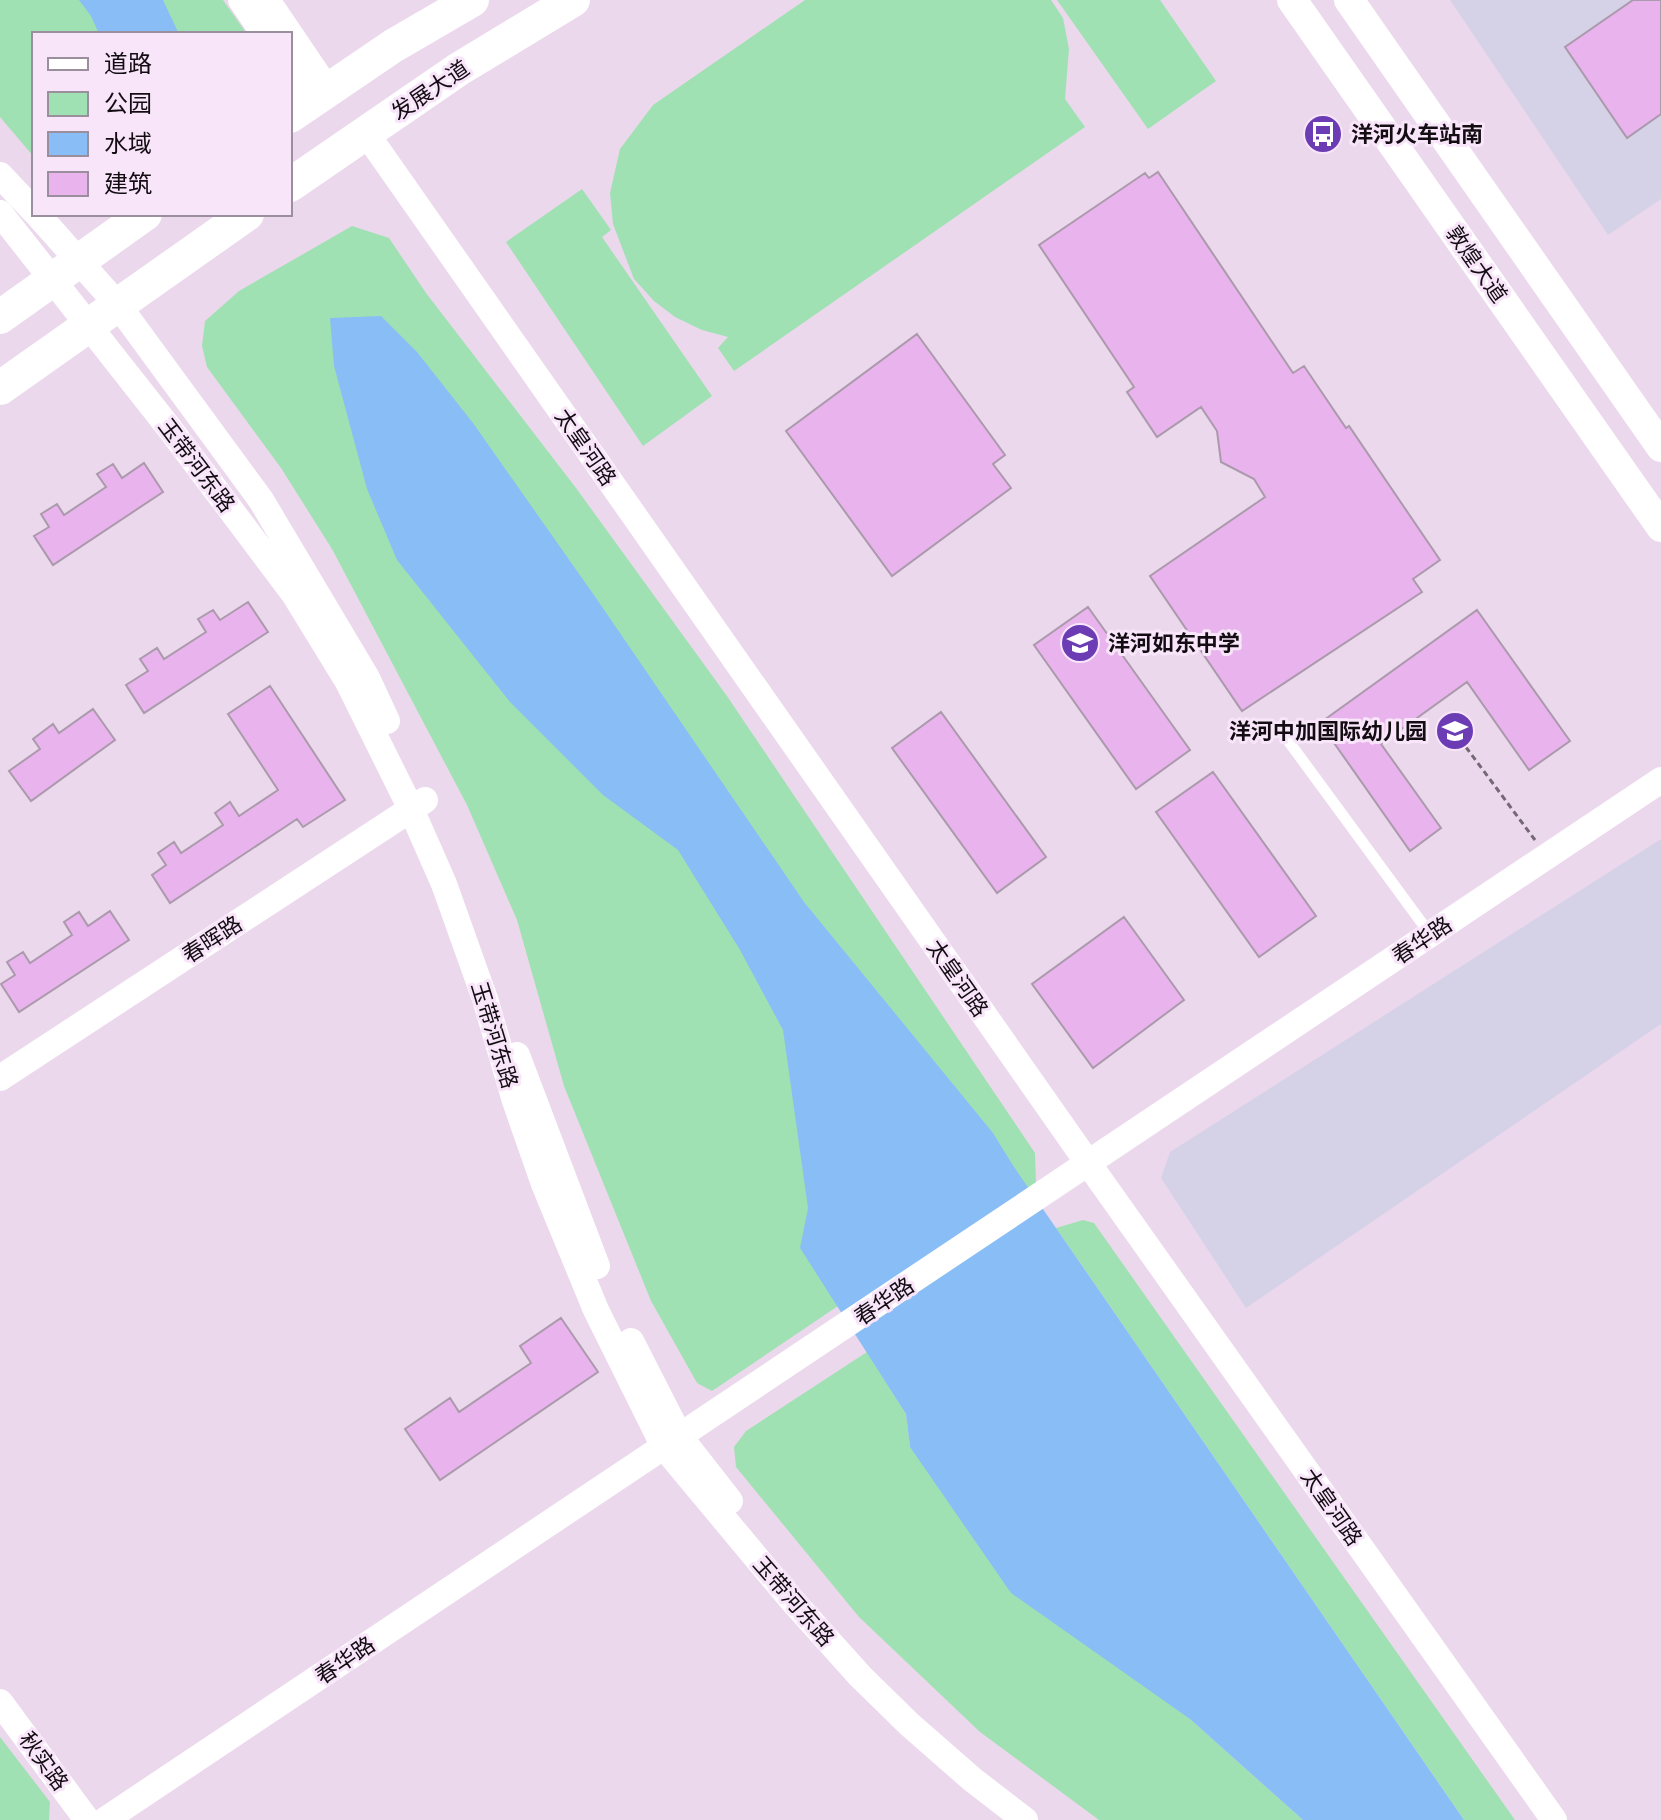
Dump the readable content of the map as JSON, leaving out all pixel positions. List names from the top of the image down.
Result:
{
  "streets": {
    "main road": ["发展大道", "敦煌大道"],
    "street": [
      "太皇河路",
      "玉带河东路",
      "春晖路",
      "春华路",
      "秋实路"
    ]
  },
  "crossings": [
    ["发展大道", "太皇河路"],
    ["太皇河路", "春华路"],
    ["玉带河东路", "春晖路"],
    ["玉带河东路", "春华路"]
  ],
  "places": {
    "bus stop": ["洋河火车站南"],
    "school or university": ["洋河如东中学", "洋河中加国际幼儿园"]
  },
  "legend": [
    "道路",
    "公园",
    "水域",
    "建筑"
  ]
}
